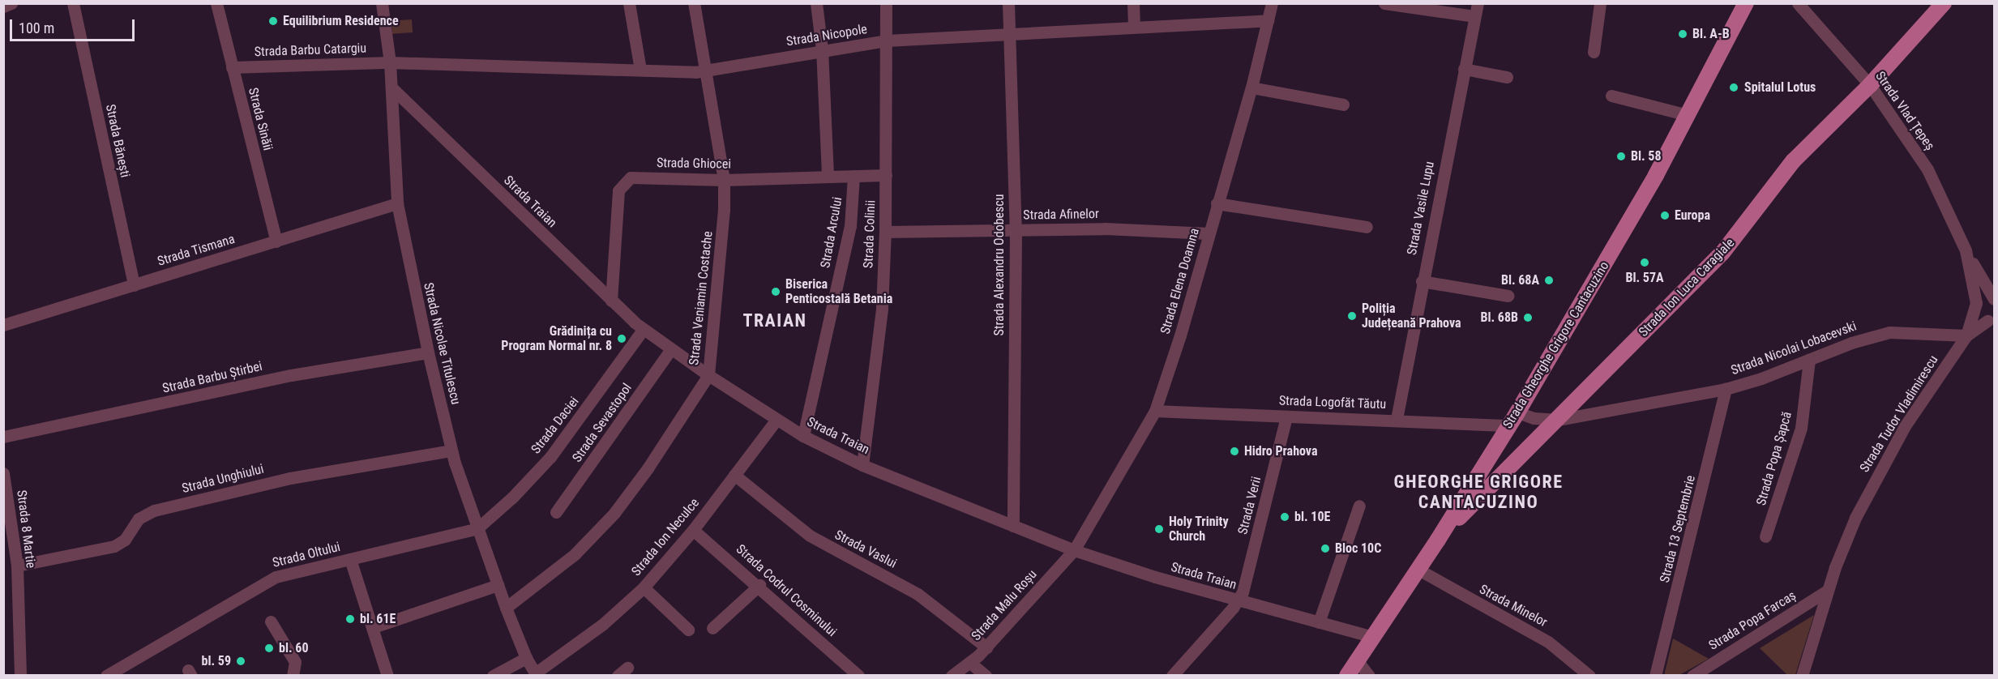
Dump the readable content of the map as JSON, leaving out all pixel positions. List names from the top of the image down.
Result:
{
  "streets": {
    "main road": ["Strada Ion Luca Caragiale", "Strada Gheorghe Grigore Cantacuzino"],
    "street": [
      "Strada Nicopole",
      "Strada Barbu Catargiu",
      "Strada Vlad Țepeș",
      "Strada Sinăii",
      "Strada Bănești",
      "Strada Ghiocei",
      "Strada Traian",
      "Strada Vasile Lupu",
      "Strada Afinelor",
      "Strada Arcului",
      "Strada Colinii",
      "Strada Tismana",
      "Strada Alexandru Odobescu",
      "Strada Elena Doamna",
      "Strada Veniamin Costache",
      "Strada Nicolae Titulescu",
      "Strada Nicolai Lobacevski",
      "Strada Barbu Știrbei",
      "Strada Logofăt Tăutu",
      "Strada Tudor Vladimirescu",
      "Strada Sevastopol",
      "Strada Daciei",
      "Strada Popa Șapcă",
      "Strada Unghiului",
      "Strada Verii",
      "Strada 8 Martie",
      "Strada 13 Septembrie",
      "Strada Ion Neculce",
      "Strada Vaslui",
      "Strada Oltului",
      "Strada Codrul Cosminului",
      "Strada Malu Roșu",
      "Strada Minelor",
      "Strada Popa Farcaș"
    ]
  },
  "crossings": [
    ["Strada Nicopole", "Strada Barbu Catargiu"],
    ["Strada Nicopole", "Strada Colinii"],
    ["Strada Nicopole", "Strada Alexandru Odobescu"],
    ["Strada Nicopole", "Strada Elena Doamna"],
    ["Strada Nicopole", "Strada Veniamin Costache"],
    ["Strada Nicopole", "Strada Nicolae Titulescu"],
    ["Strada Barbu Catargiu", "Strada Sinăii"],
    ["Strada Barbu Catargiu", "Strada Nicolae Titulescu"],
    ["Strada Vlad Țepeș", "Strada Ion Luca Caragiale"],
    ["Strada Vlad Țepeș", "Strada Tudor Vladimirescu"],
    ["Strada Sinăii", "Strada Tismana"],
    ["Strada Bănești", "Strada Tismana"],
    ["Strada Ghiocei", "Strada Traian"],
    ["Strada Ghiocei", "Strada Arcului"],
    ["Strada Ghiocei", "Strada Colinii"],
    ["Strada Ghiocei", "Strada Veniamin Costache"],
    ["Strada Traian", "Strada Arcului"],
    ["Strada Traian", "Strada Colinii"],
    ["Strada Traian", "Strada Alexandru Odobescu"],
    ["Strada Traian", "Strada Elena Doamna"],
    ["Strada Traian", "Strada Veniamin Costache"],
    ["Strada Traian", "Strada Nicolae Titulescu"],
    ["Strada Traian", "Strada Gheorghe Grigore Cantacuzino"],
    ["Strada Traian", "Strada Sevastopol"],
    ["Strada Traian", "Strada Daciei"],
    ["Strada Traian", "Strada Verii"],
    ["Strada Traian", "Strada Ion Neculce"],
    ["Strada Traian", "Strada Malu Roșu"],
    ["Strada Vasile Lupu", "Strada Logofăt Tăutu"],
    ["Strada Afinelor", "Strada Colinii"],
    ["Strada Afinelor", "Strada Alexandru Odobescu"],
    ["Strada Afinelor", "Strada Elena Doamna"],
    ["Strada Tismana", "Strada Nicolae Titulescu"],
    ["Strada Elena Doamna", "Strada Logofăt Tăutu"],
    ["Strada Elena Doamna", "Strada Malu Roșu"],
    ["Strada Ion Luca Caragiale", "Strada Gheorghe Grigore Cantacuzino"],
    ["Strada Ion Luca Caragiale", "Strada Nicolai Lobacevski"],
    ["Strada Veniamin Costache", "Strada Nicolae Titulescu"],
    ["Strada Nicolae Titulescu", "Strada Barbu Știrbei"],
    ["Strada Nicolae Titulescu", "Strada Daciei"],
    ["Strada Nicolae Titulescu", "Strada Unghiului"],
    ["Strada Nicolae Titulescu", "Strada Ion Neculce"],
    ["Strada Nicolae Titulescu", "Strada Oltului"],
    ["Strada Gheorghe Grigore Cantacuzino", "Strada Nicolai Lobacevski"],
    ["Strada Gheorghe Grigore Cantacuzino", "Strada Logofăt Tăutu"],
    ["Strada Gheorghe Grigore Cantacuzino", "Strada Minelor"],
    ["Strada Nicolai Lobacevski", "Strada Logofăt Tăutu"],
    ["Strada Nicolai Lobacevski", "Strada Tudor Vladimirescu"],
    ["Strada Nicolai Lobacevski", "Strada Popa Șapcă"],
    ["Strada Nicolai Lobacevski", "Strada 13 Septembrie"],
    ["Strada Logofăt Tăutu", "Strada Verii"],
    ["Strada Tudor Vladimirescu", "Strada Popa Farcaș"],
    ["Strada Daciei", "Strada Oltului"],
    ["Strada Unghiului", "Strada 8 Martie"],
    ["Strada Ion Neculce", "Strada Vaslui"],
    ["Strada Ion Neculce", "Strada Codrul Cosminului"],
    ["Strada Vaslui", "Strada Malu Roșu"]
  ],
  "districts": ["TRAIAN", "GHEORGHE GRIGORE CANTACUZINO"],
  "places": [
    "Equilibrium Residence",
    "Bl. A-B",
    "Spitalul Lotus",
    "Bl. 58",
    "Europa",
    "Bl. 57A",
    "Bl. 68A",
    "Biserica Penticostală Betania",
    "Poliția Județeană Prahova",
    "Bl. 68B",
    "Grădinița cu Program Normal nr. 8",
    "Hidro Prahova",
    "bl. 10E",
    "Holy Trinity Church",
    "Bloc 10C",
    "bl. 61E",
    "bl. 60",
    "bl. 59"
  ],
  "scale_bar": "100 m"
}
